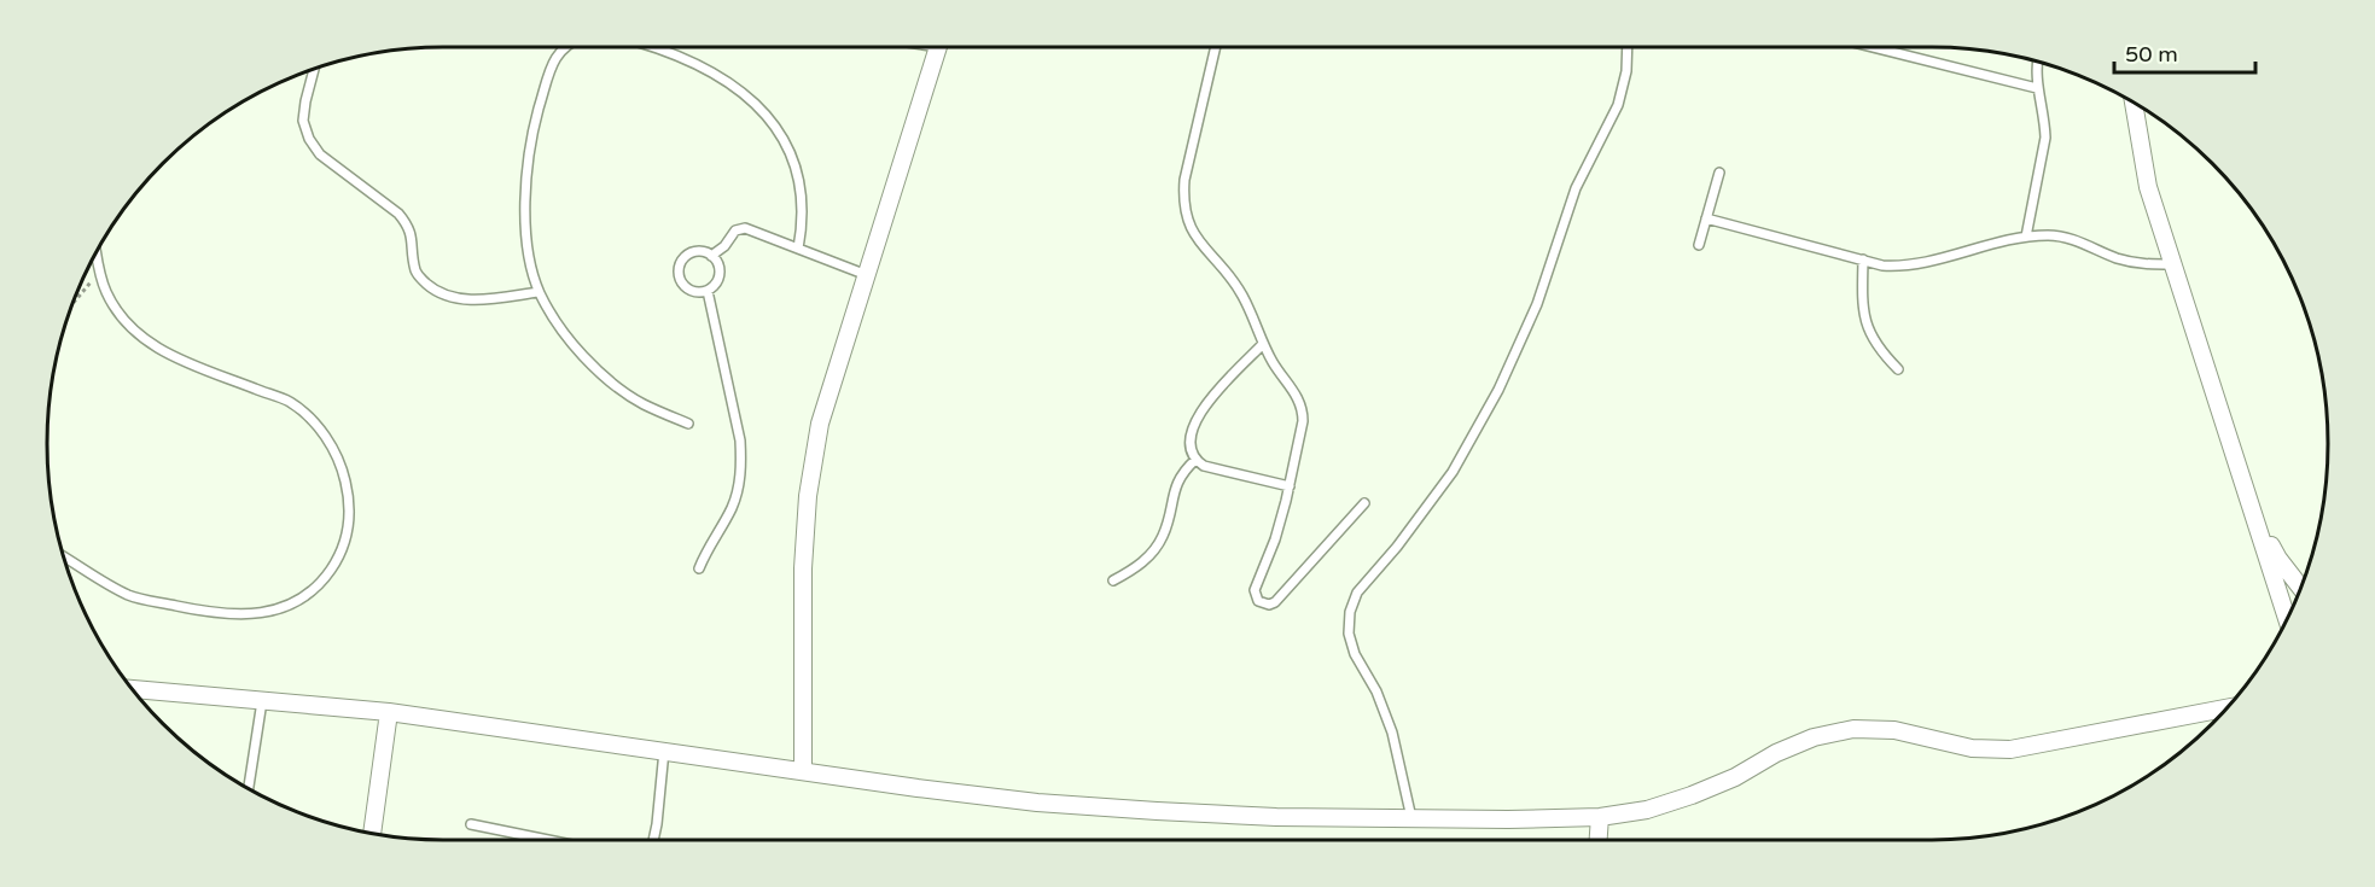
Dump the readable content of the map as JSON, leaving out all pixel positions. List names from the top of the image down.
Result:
{
  "scale_bar": "50 m"
}
